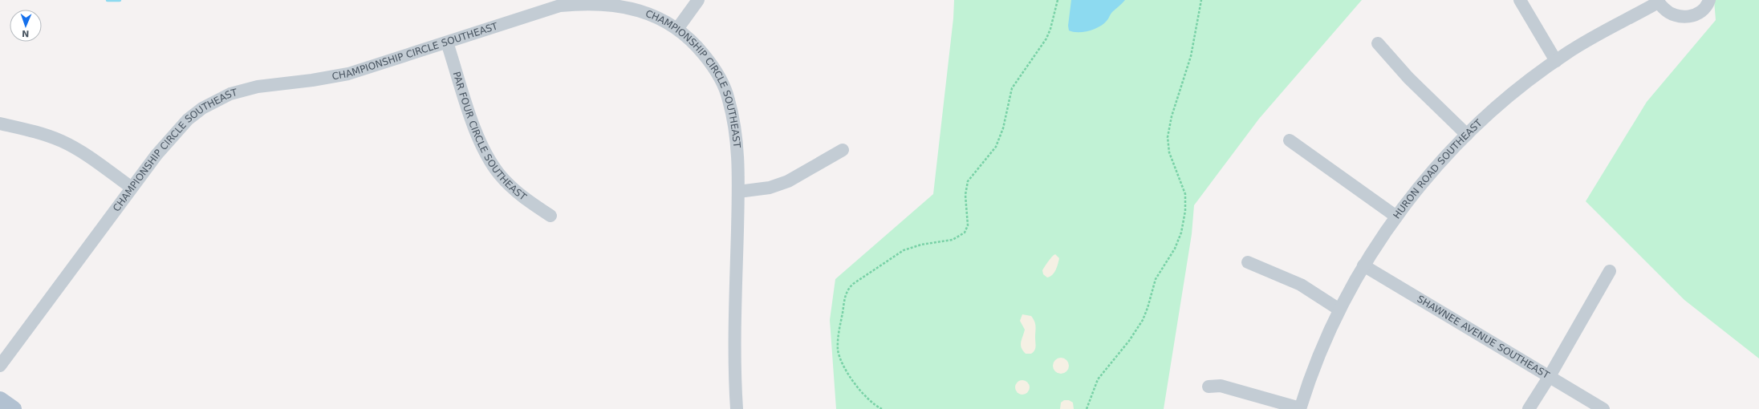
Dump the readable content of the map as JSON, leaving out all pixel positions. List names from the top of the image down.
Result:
{
  "streets": {
    "street": [
      "CHAMPIONSHIP CIRCLE SOUTHEAST",
      "PAR FOUR CIRCLE SOUTHEAST",
      "HURON ROAD SOUTHEAST",
      "SHAWNEE AVENUE SOUTHEAST"
    ]
  },
  "crossings": [
    ["CHAMPIONSHIP CIRCLE SOUTHEAST", "PAR FOUR CIRCLE SOUTHEAST"],
    ["HURON ROAD SOUTHEAST", "SHAWNEE AVENUE SOUTHEAST"]
  ],
  "north": "bottom"
}
